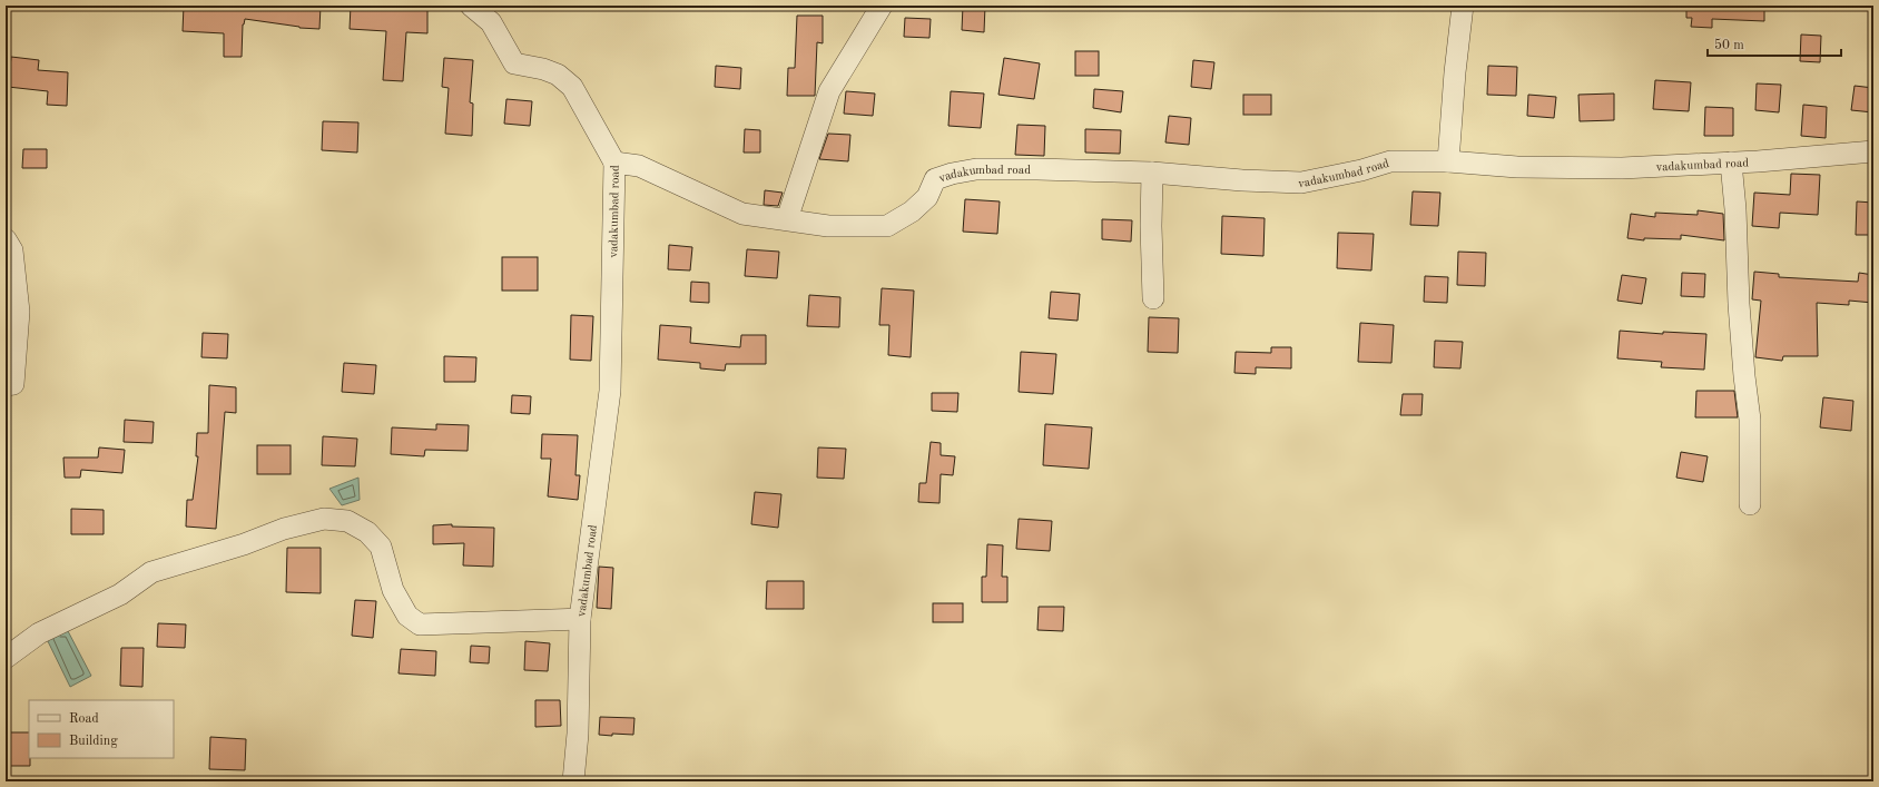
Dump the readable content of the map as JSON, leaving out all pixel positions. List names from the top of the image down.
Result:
{
  "streets": {
    "street": ["vadakumbad road"]
  },
  "legend": ["Road", "Building"],
  "scale_bar": "50 m"
}
